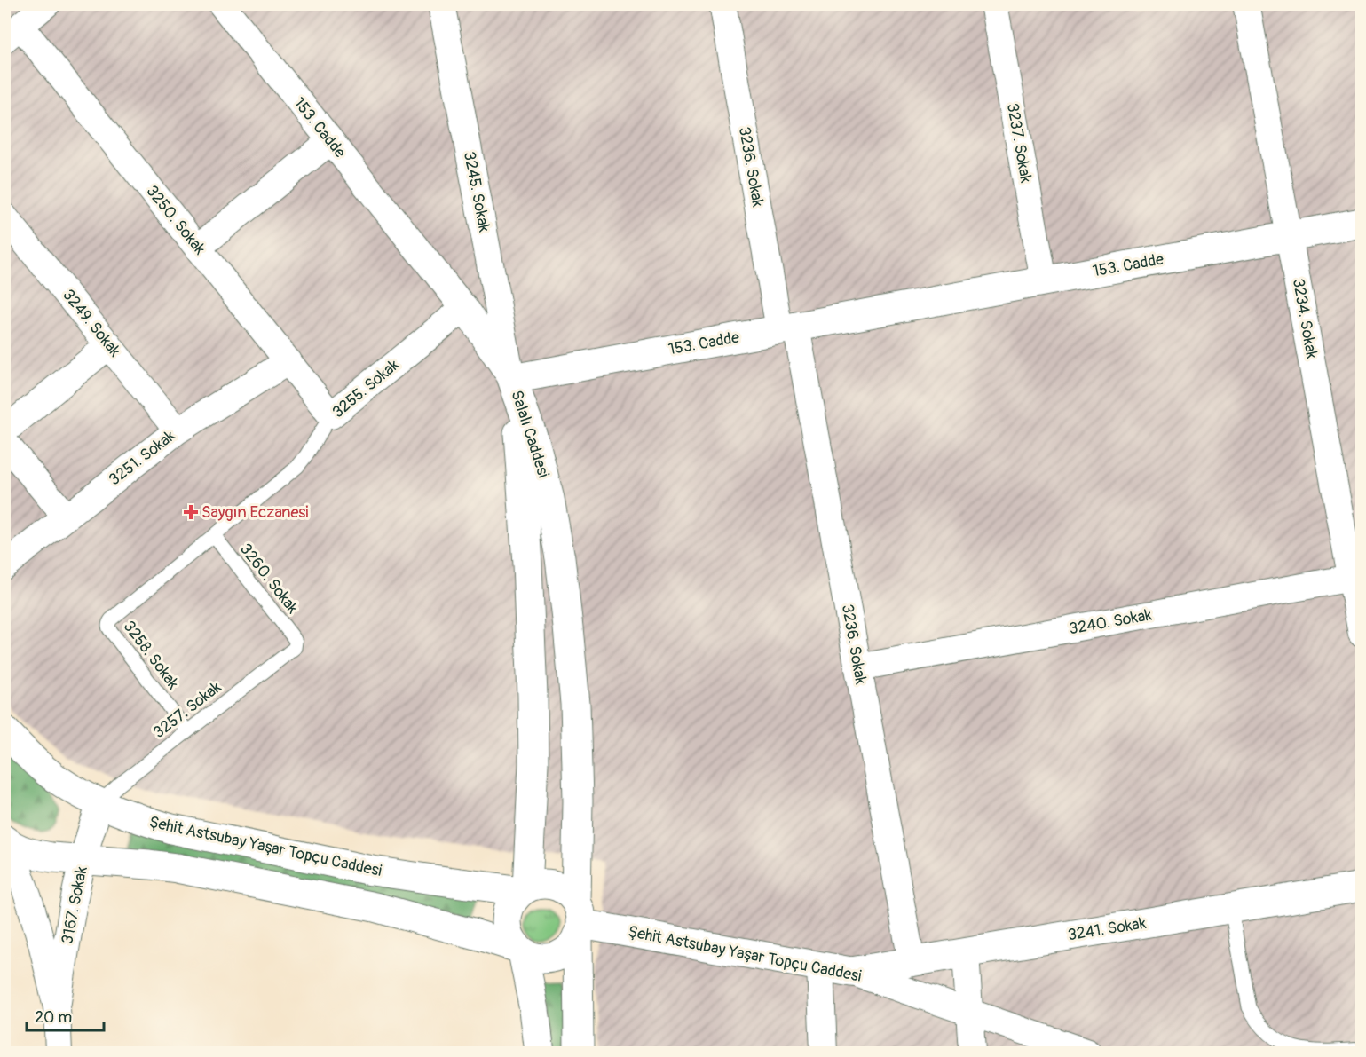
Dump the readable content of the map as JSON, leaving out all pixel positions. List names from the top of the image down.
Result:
{
  "streets": {
    "street": [
      "153. Cadde",
      "3237. Sokak",
      "3236. Sokak",
      "3245. Sokak",
      "3250. Sokak",
      "3234. Sokak",
      "3249. Sokak",
      "3255. Sokak",
      "Salalı Caddesi",
      "3251. Sokak",
      "3240. Sokak",
      "Şehit Astsubay Yaşar Topçu Caddesi",
      "3167. Sokak",
      "3241. Sokak"
    ],
    "lane": ["3260. Sokak", "3258. Sokak", "3257. Sokak"]
  },
  "crossings": [
    ["153. Cadde", "3237. Sokak"],
    ["153. Cadde", "3236. Sokak"],
    ["153. Cadde", "3245. Sokak"],
    ["153. Cadde", "3234. Sokak"],
    ["153. Cadde", "3255. Sokak"],
    ["153. Cadde", "Salalı Caddesi"],
    ["3236. Sokak", "3240. Sokak"],
    ["3236. Sokak", "3241. Sokak"],
    ["3245. Sokak", "Salalı Caddesi"],
    ["3250. Sokak", "3255. Sokak"],
    ["3250. Sokak", "3251. Sokak"],
    ["3234. Sokak", "3240. Sokak"],
    ["3249. Sokak", "3251. Sokak"],
    ["3255. Sokak", "3260. Sokak"],
    ["3255. Sokak", "3258. Sokak"],
    ["Salalı Caddesi", "Şehit Astsubay Yaşar Topçu Caddesi"],
    ["3260. Sokak", "3257. Sokak"],
    ["3258. Sokak", "3257. Sokak"],
    ["3257. Sokak", "Şehit Astsubay Yaşar Topçu Caddesi"],
    ["3257. Sokak", "3167. Sokak"],
    ["Şehit Astsubay Yaşar Topçu Caddesi", "3167. Sokak"],
    ["Şehit Astsubay Yaşar Topçu Caddesi", "3241. Sokak"]
  ],
  "places": {
    "health": ["Saygın Eczanesi"]
  },
  "scale_bar": "20 m"
}
